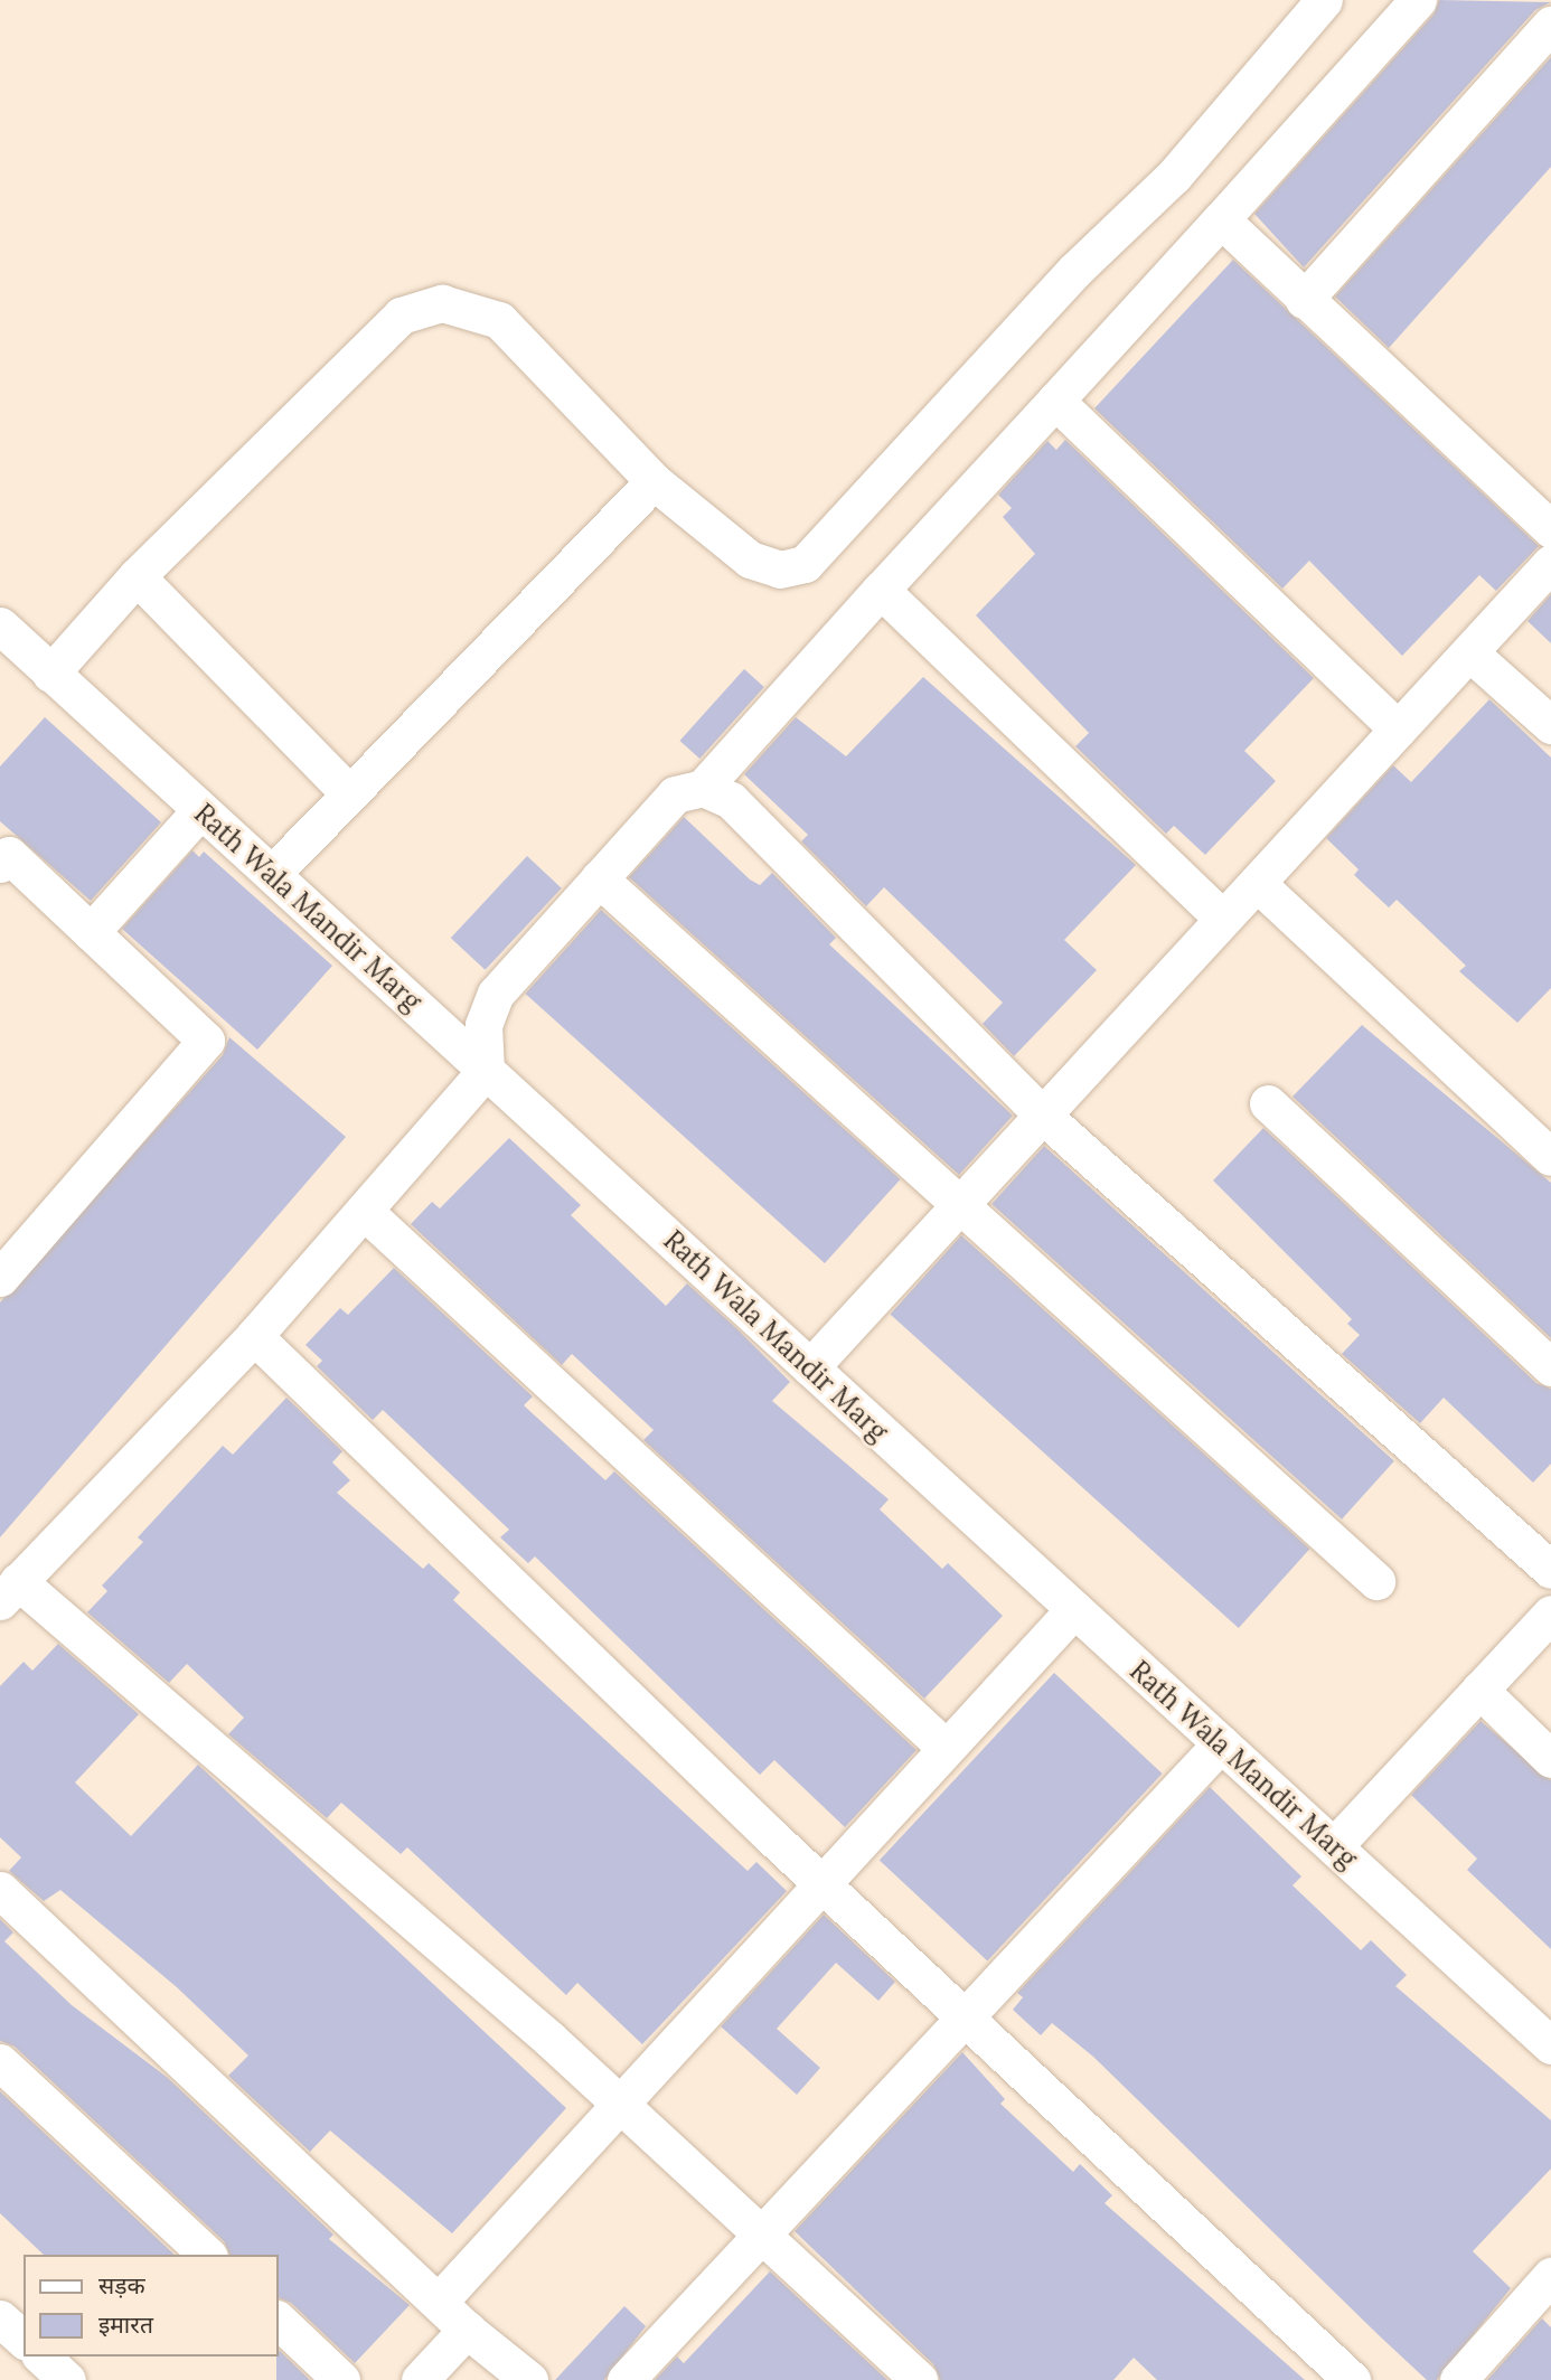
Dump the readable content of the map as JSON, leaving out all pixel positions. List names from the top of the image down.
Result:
{
  "streets": {
    "street": ["Rath Wala Mandir Marg"]
  },
  "legend": ["सड़क", "इमारत"]
}
